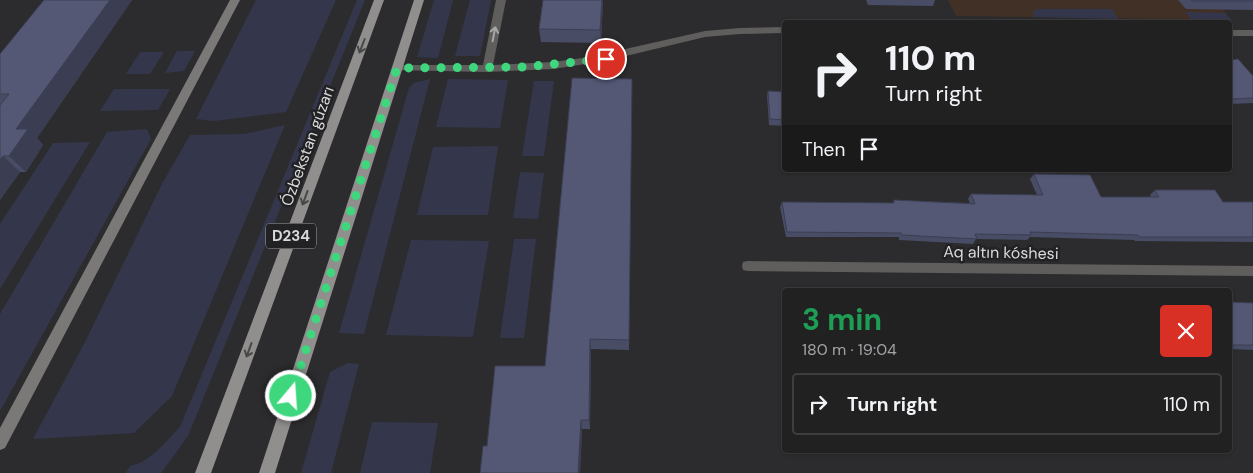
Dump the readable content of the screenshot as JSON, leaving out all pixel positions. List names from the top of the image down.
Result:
{
  "streets": {
    "main road": ["Ózbekstan gúzarı", "D234"],
    "street": ["Aq altın kóshesi"]
  },
  "page": {
    "turn": ["110 m", "Turn right"],
    "then": "Then",
    "heading": ["3 min", "180 m · 19:04"],
    "list": [
      {
        "name": "Turn right",
        "value": "110 m"
      }
    ]
  }
}
